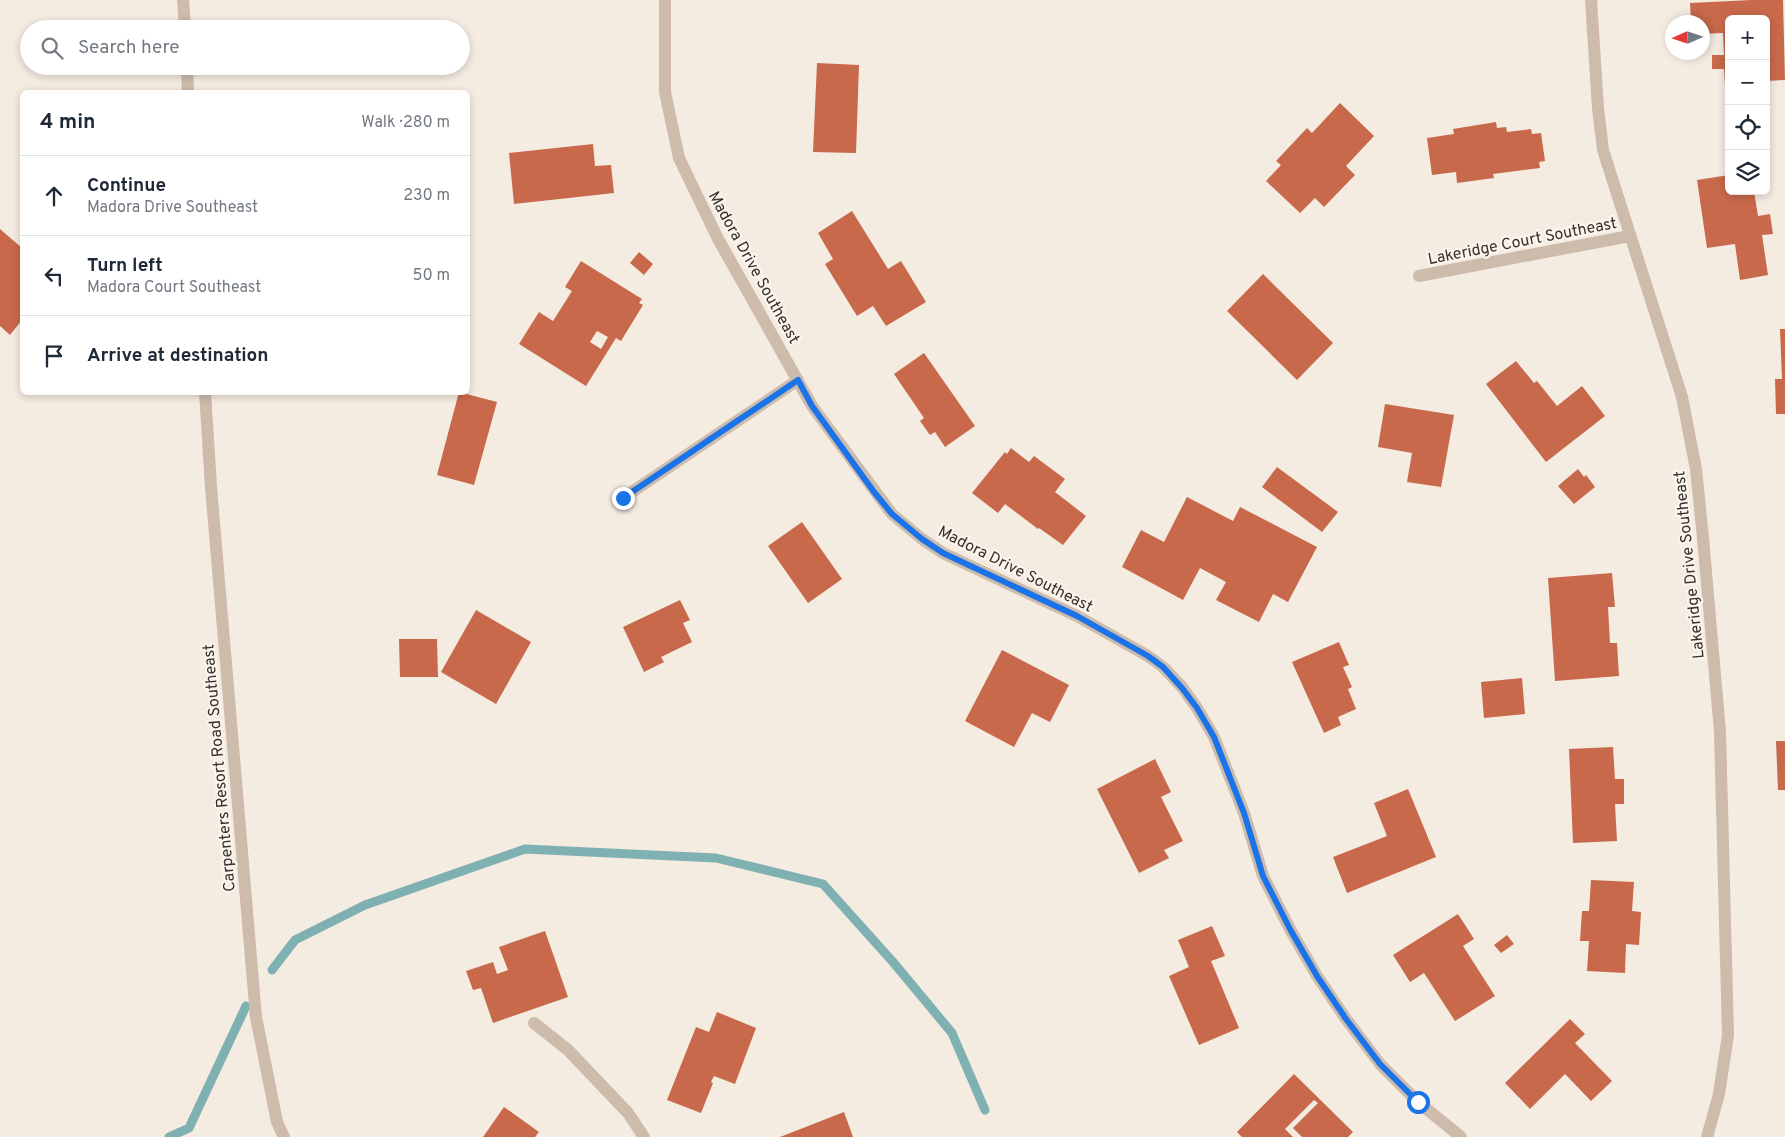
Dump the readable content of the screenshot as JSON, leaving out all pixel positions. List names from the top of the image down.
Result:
{
  "streets": {
    "street": [
      "Lakeridge Court Southeast",
      "Madora Drive Southeast",
      "Lakeridge Drive Southeast",
      "Carpenters Resort Road Southeast"
    ]
  },
  "crossings": [
    ["Lakeridge Court Southeast", "Lakeridge Drive Southeast"]
  ],
  "north": "left",
  "page": {
    "map_buttons": ["+", "−"],
    "search": "Search here",
    "heading": ["4 min", "Walk · 280 m"],
    "list": [
      ["Continue", "Madora Drive Southeast", "230 m"],
      ["Turn left", "Madora Court Southeast", "50 m"],
      "Arrive at destination"
    ]
  }
}
